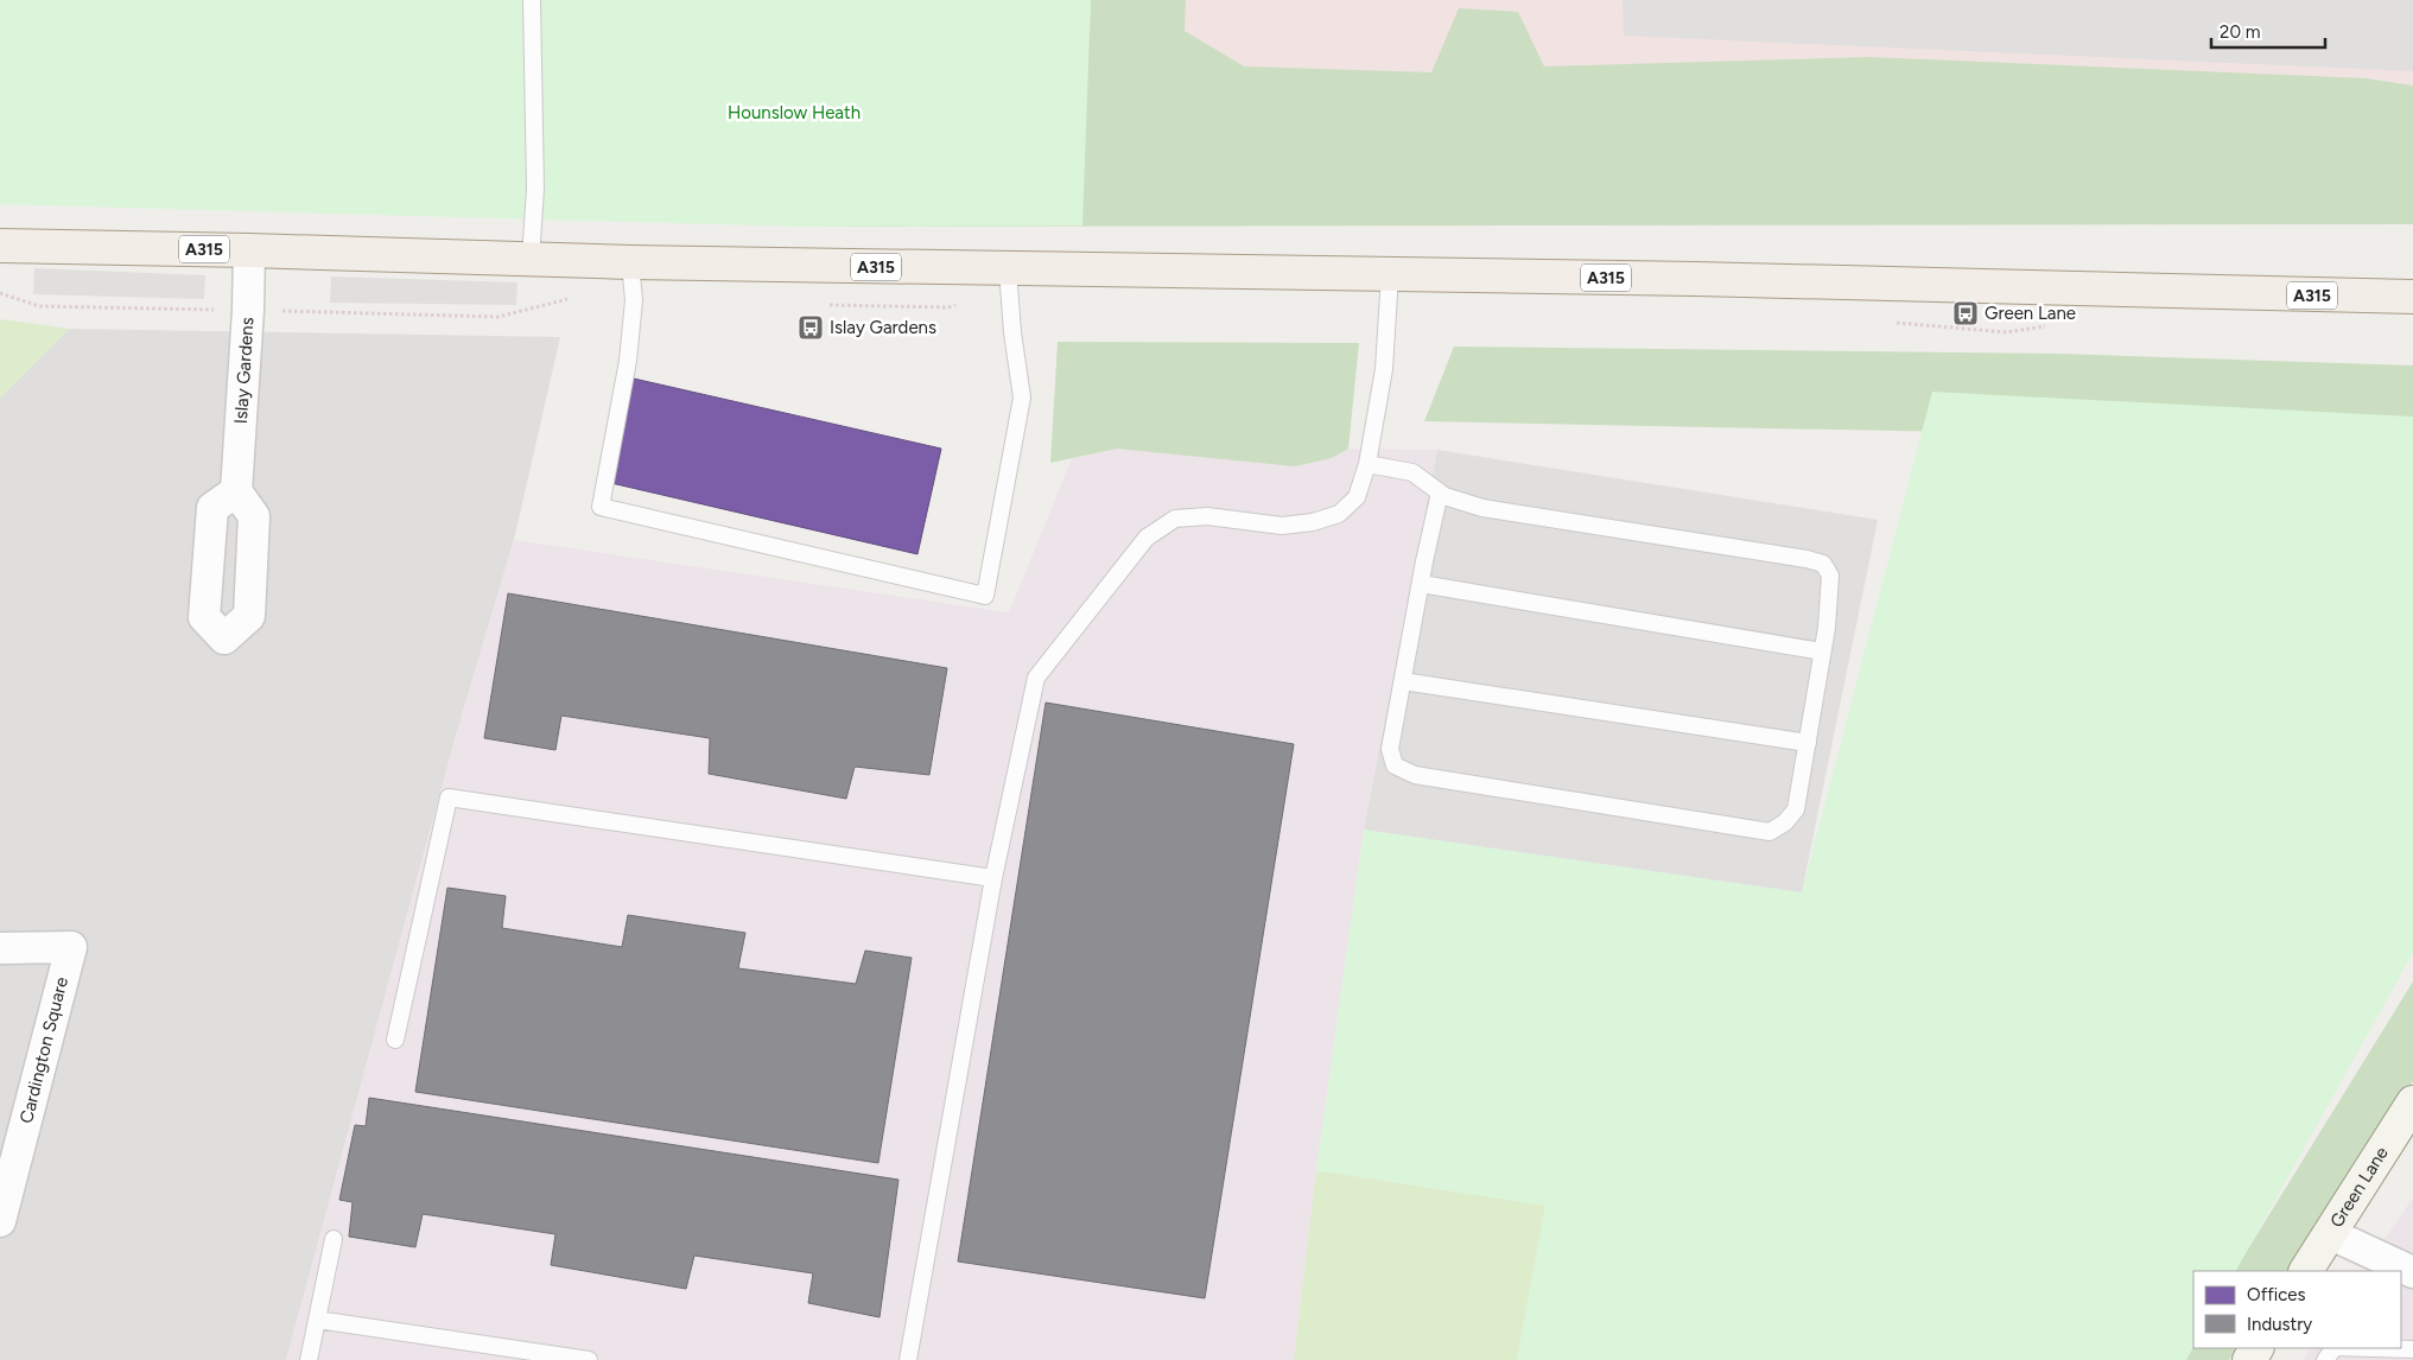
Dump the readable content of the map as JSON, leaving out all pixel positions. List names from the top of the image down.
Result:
{
  "streets": {
    "main road": ["A315"],
    "street": ["Islay Gardens", "Cardington Square", "Green Lane"]
  },
  "crossings": [
    ["A315", "Islay Gardens"]
  ],
  "parks": ["Hounslow Heath"],
  "places": {
    "bus stop": ["Green Lane", "Islay Gardens"]
  },
  "legend": ["Offices", "Industry"],
  "scale_bar": "20 m"
}
